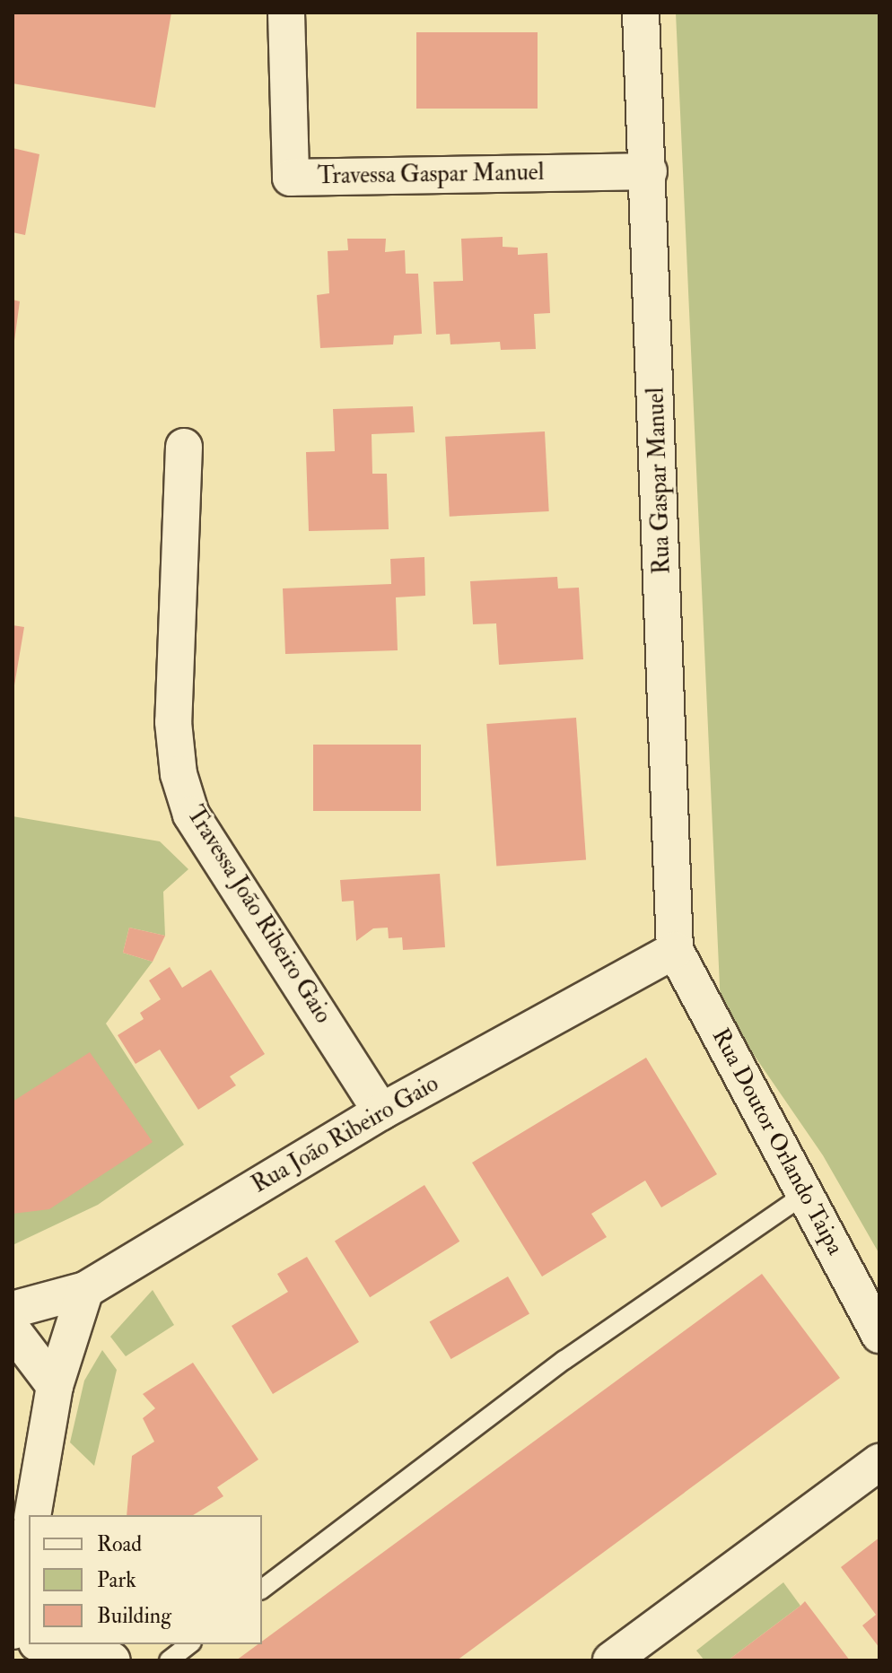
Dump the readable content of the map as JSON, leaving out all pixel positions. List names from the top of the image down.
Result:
{
  "streets": {
    "street": [
      "Travessa Gaspar Manuel",
      "Rua Gaspar Manuel",
      "Travessa João Ribeiro Gaio",
      "Rua João Ribeiro Gaio",
      "Rua Doutor Orlando Taipa"
    ]
  },
  "crossings": [
    ["Travessa Gaspar Manuel", "Rua Gaspar Manuel"],
    ["Rua Gaspar Manuel", "Rua João Ribeiro Gaio"],
    ["Rua Gaspar Manuel", "Rua Doutor Orlando Taipa"],
    ["Travessa João Ribeiro Gaio", "Rua João Ribeiro Gaio"],
    ["Rua João Ribeiro Gaio", "Rua Doutor Orlando Taipa"]
  ],
  "legend": ["Road", "Park", "Building"]
}
